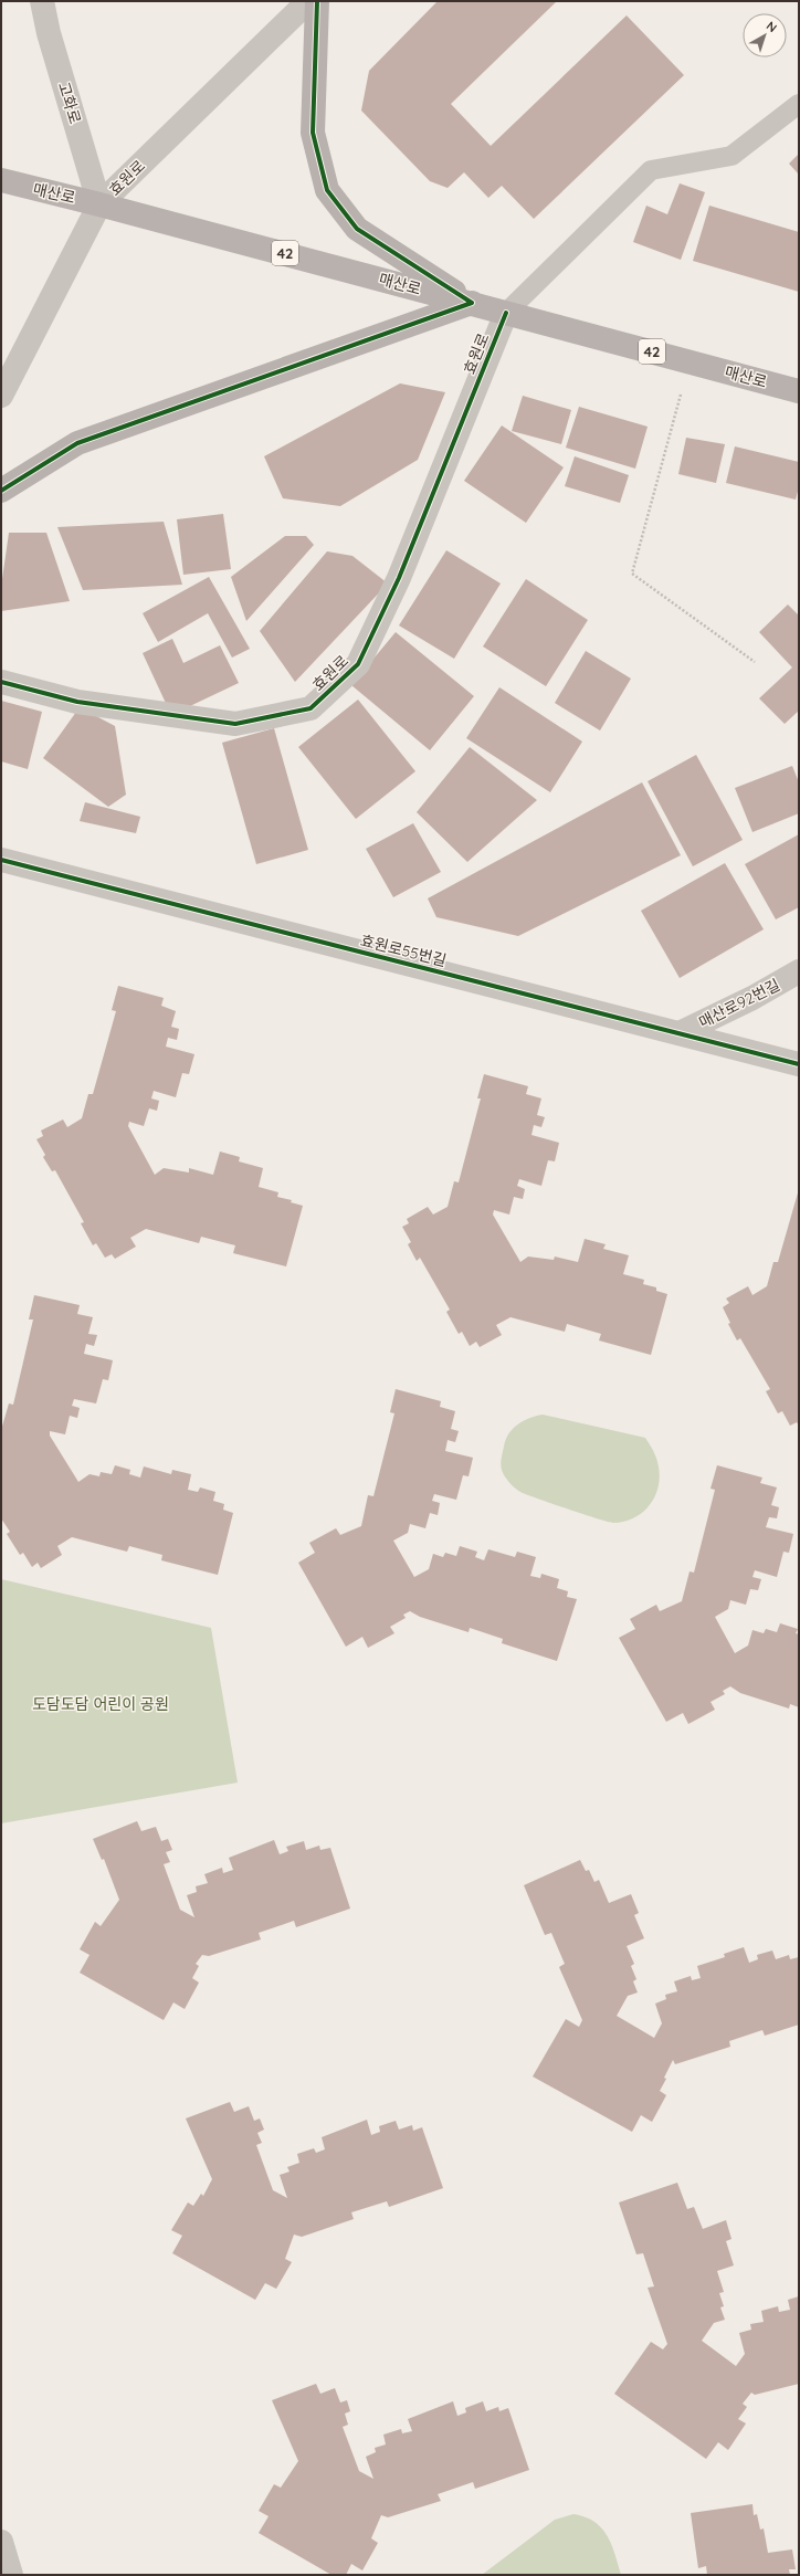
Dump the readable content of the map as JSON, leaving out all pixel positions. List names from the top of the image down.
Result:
{
  "streets": {
    "main road": ["매산로", "42"],
    "street": [
      "고화로",
      "효원로",
      "효원로55번길",
      "매산로92번길"
    ]
  },
  "crossings": [
    ["고화로", "효원로"],
    ["고화로", "매산로"],
    ["효원로", "매산로"],
    ["효원로55번길", "매산로92번길"]
  ],
  "parks": ["도담도담 어린이 공원"],
  "north": "top right"
}
